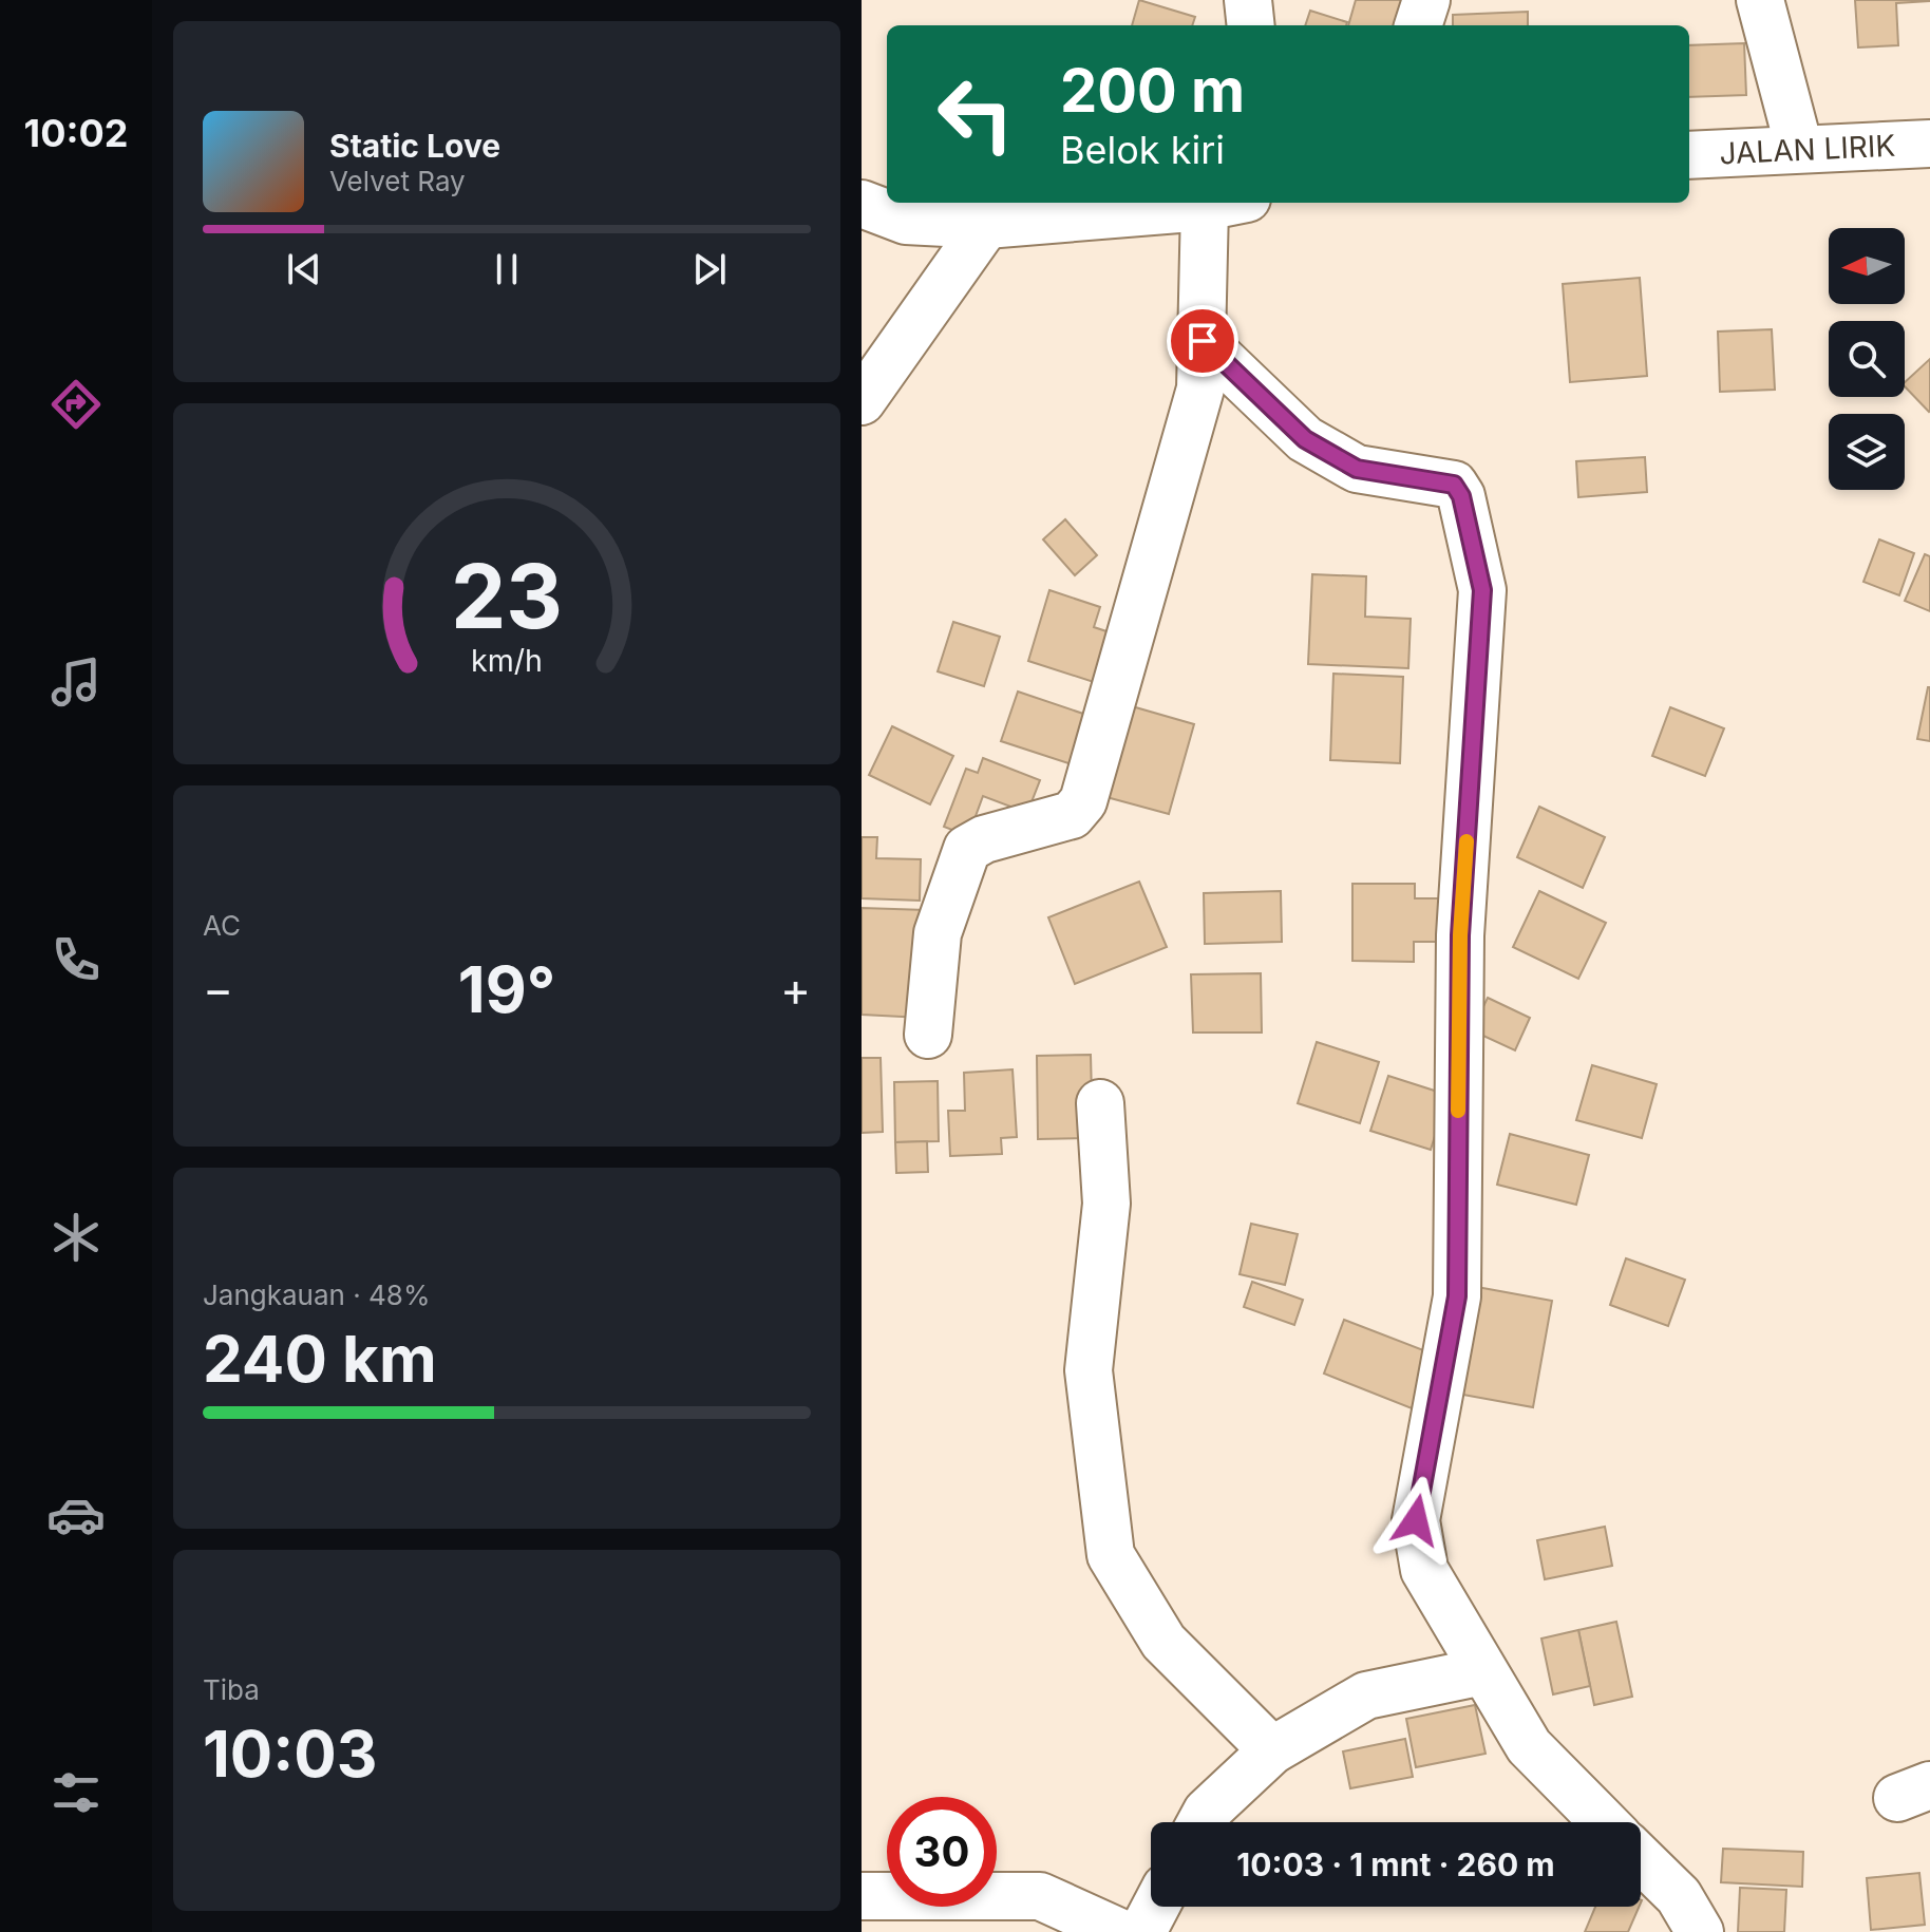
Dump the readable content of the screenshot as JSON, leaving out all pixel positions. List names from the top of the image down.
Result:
{
  "streets": {
    "street": ["JALAN LIRIK"]
  },
  "north": "left",
  "page": {
    "tabs": "10:02",
    "turn": ["200 m", "Belok kiri"],
    "song": ["Static Love", "Velvet Ray"],
    "tile": [
      "AC",
      ["Jangkauan · 48%", "240 km"],
      ["Tiba", "10:03"]
    ],
    "heat": ["−", "19°", "+"],
    "limit": "30",
    "trip": "10:03 · 1 mnt · 260 m",
    "gauge": ["23", "km/h"]
  }
}
